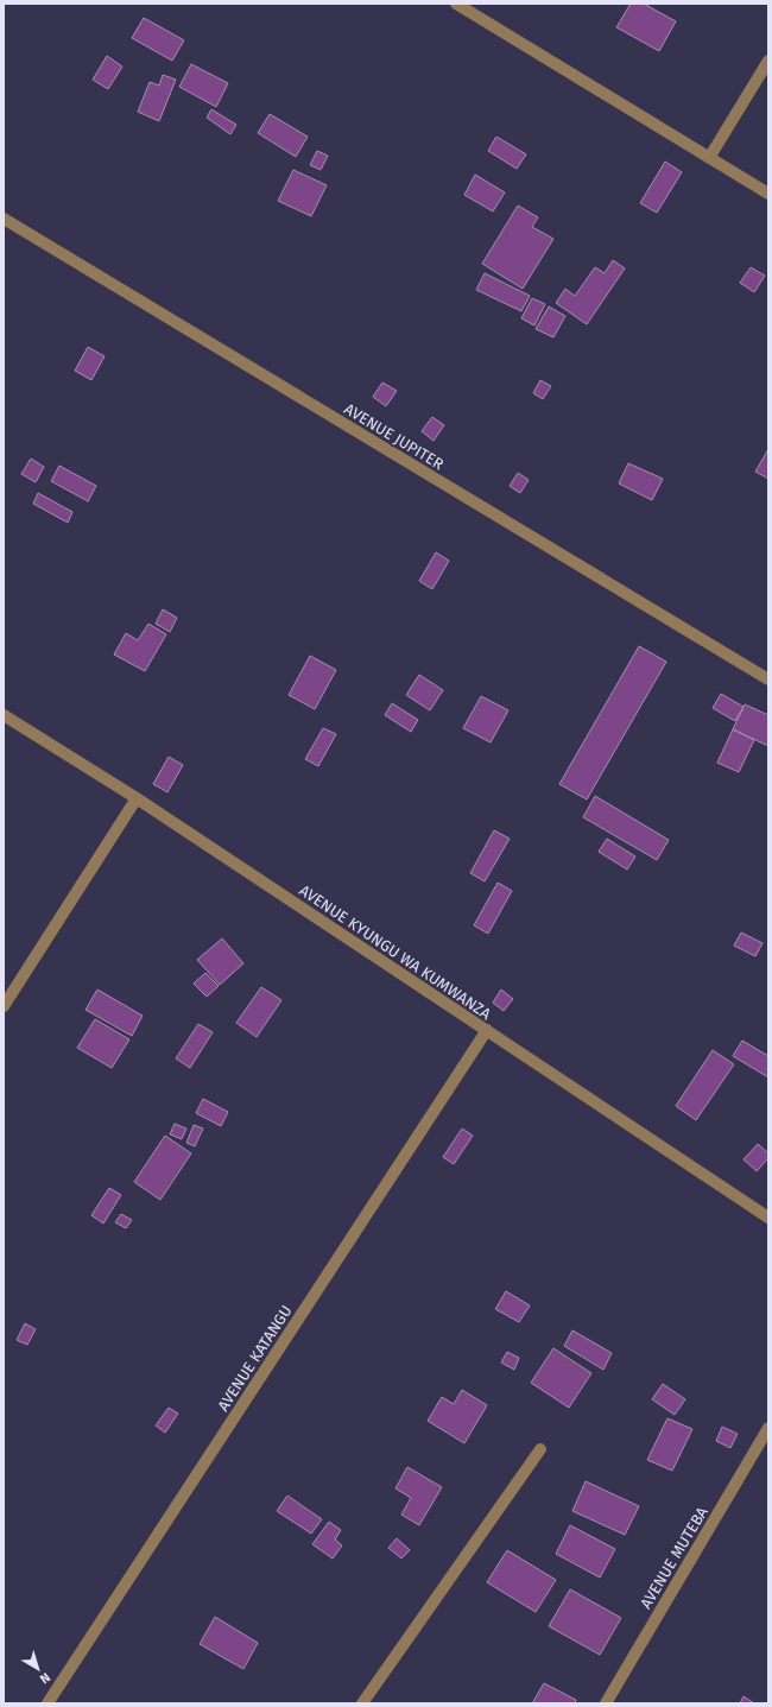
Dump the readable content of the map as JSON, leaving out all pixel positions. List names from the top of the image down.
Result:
{
  "streets": {
    "street": [
      "AVENUE JUPITER",
      "AVENUE KYUNGU WA KUMWANZA",
      "AVENUE KATANGU",
      "AVENUE MUTEBA"
    ]
  },
  "crossings": [
    ["AVENUE KYUNGU WA KUMWANZA", "AVENUE KATANGU"]
  ],
  "north": "bottom right"
}
